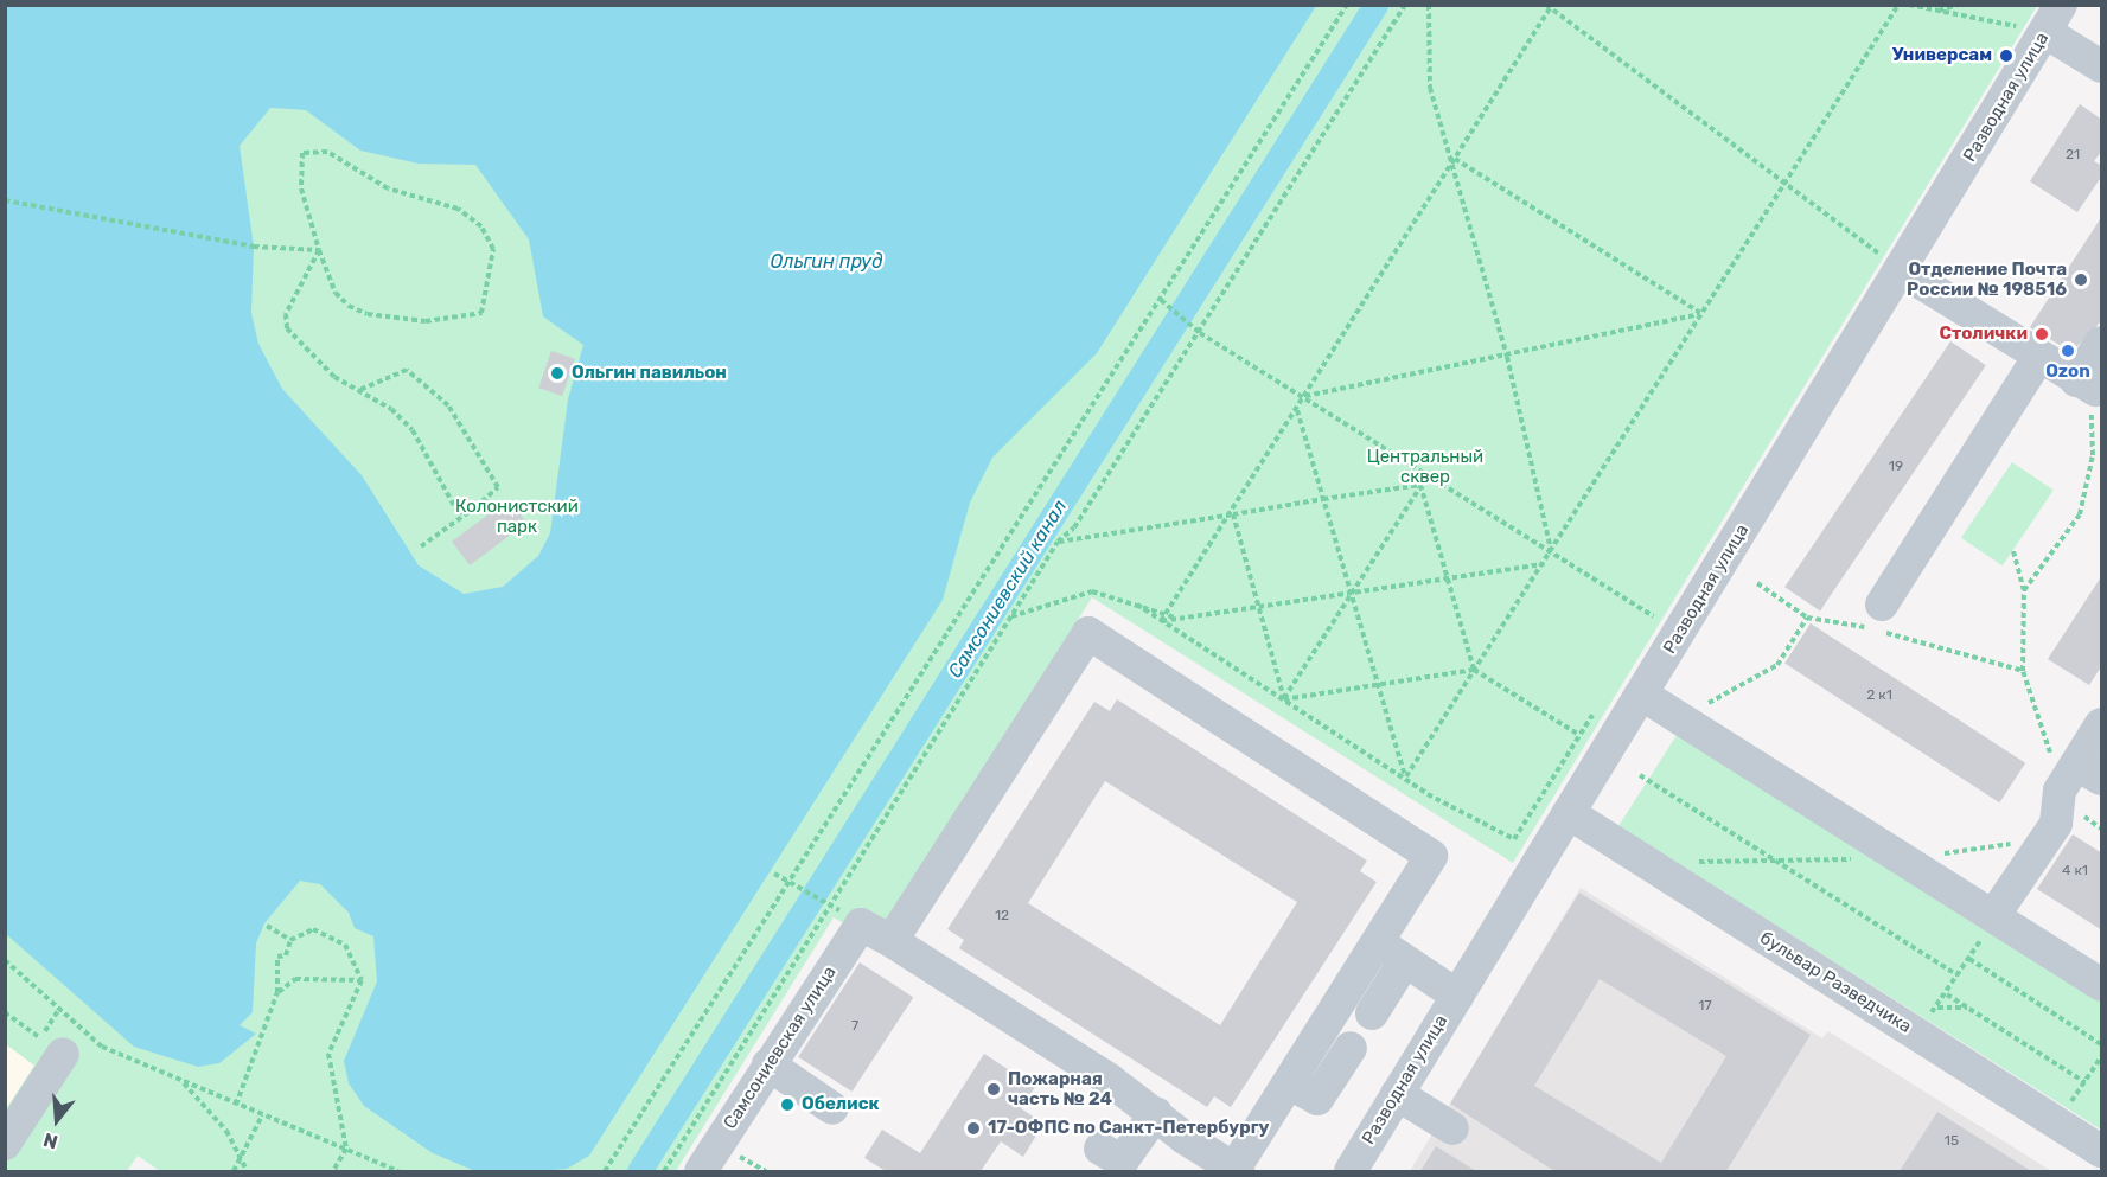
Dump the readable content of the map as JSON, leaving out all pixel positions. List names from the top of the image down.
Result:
{
  "streets": {
    "street": ["Разводная улица", "бульвар Разведчика", "Самсониевская улица"]
  },
  "crossings": [
    ["Разводная улица", "бульвар Разведчика"]
  ],
  "water": ["Ольгин пруд", "Самсониевский канал"],
  "parks": ["Центральный сквер", "Колонистский парк"],
  "places": [
    "Универсам",
    "Отделение Почта России № 198516",
    "Столички",
    "Ozon",
    "Ольгин павильон",
    "Пожарная часть № 24",
    "Обелиск",
    "17-ОФПС по Санкт-Петербургу"
  ],
  "house_numbers": [
    "21",
    "19",
    "2 к1",
    "4 к1",
    "12",
    "17",
    "7",
    "15"
  ],
  "north": "bottom"
}
